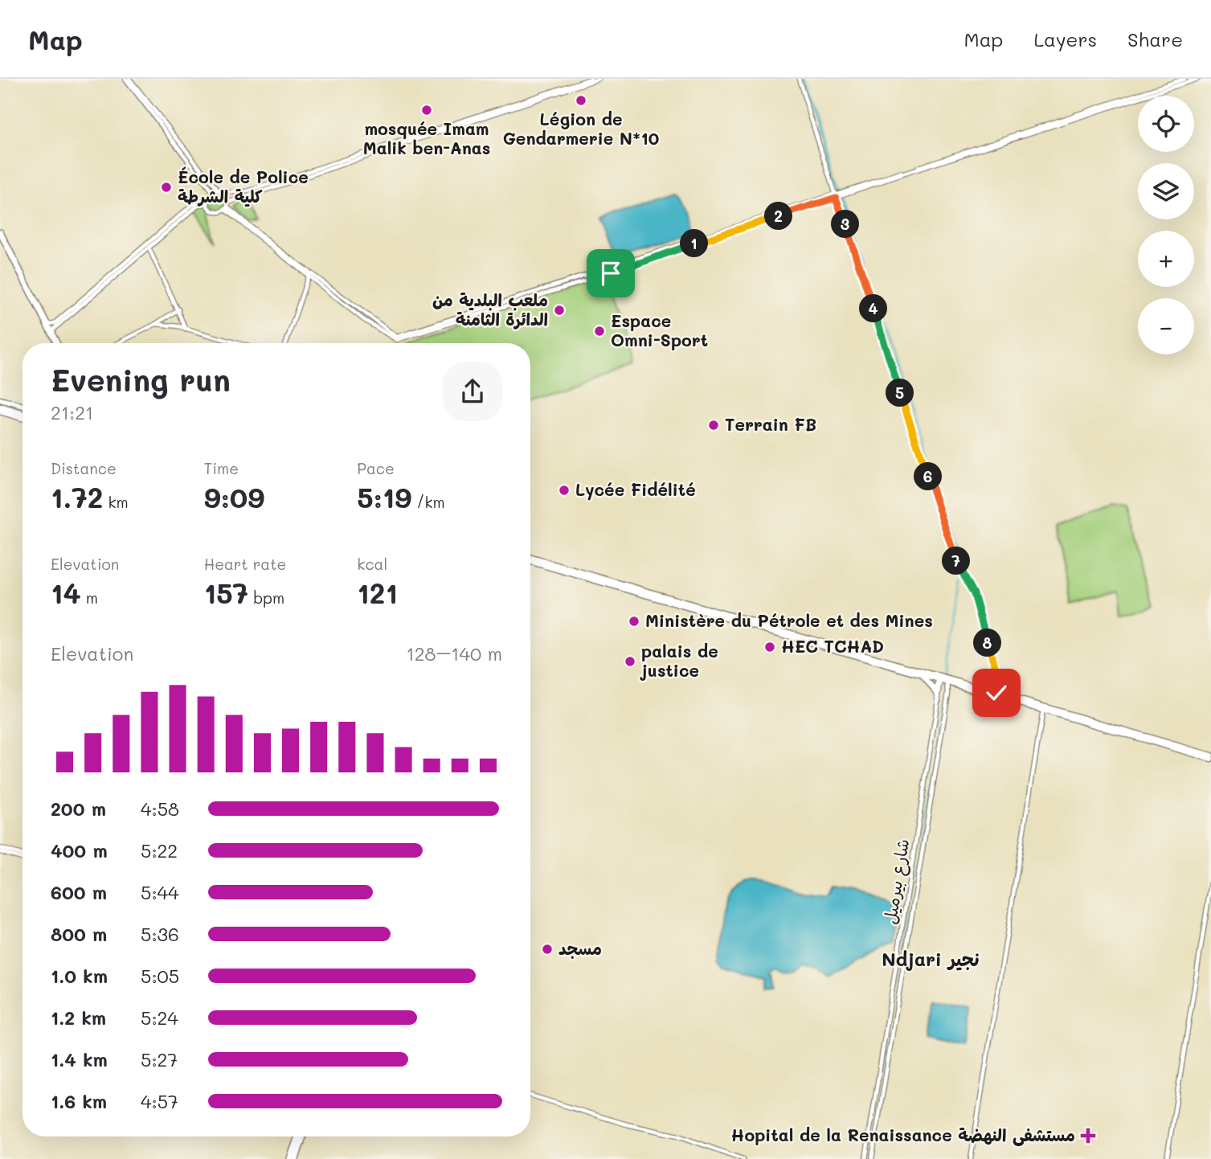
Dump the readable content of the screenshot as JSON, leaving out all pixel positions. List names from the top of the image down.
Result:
{
  "streets": {
    "street": ["شارع بيرميل"]
  },
  "districts": ["Ndjari نجير"],
  "places": {
    "other": [
      "Légion de Gendarmerie N*10",
      "mosquée Imam Malik ben-Anas",
      "École de Police كلية الشرطة",
      "ملعب البلدية من الدائرة الثامنة",
      "Espace Omni-Sport",
      "Terrain FB",
      "Lycée Fidélité",
      "Ministère du Pétrole et des Mines",
      "HEC TCHAD",
      "palais de justice",
      "مسجد"
    ],
    "health": ["Hopital de la Renaissance مستشفى النهضة"]
  },
  "page": {
    "header": "Map",
    "nav": ["Map", "Layers", "Share"],
    "map_buttons": ["+", "−"],
    "pins": [
      "2",
      "3",
      "1",
      "4",
      "5",
      "6",
      "7",
      "8"
    ],
    "heading": ["Evening run", "21:21"],
    "stats": [
      ["Distance", "1.72 km"],
      ["Time", "9:09"],
      ["Pace", "5:19 /km"],
      ["Elevation", "14 m"],
      ["Heart rate", "157 bpm"],
      ["kcal", "121"]
    ],
    "chart": ["Elevation", "128–140 m"],
    "list": [
      {
        "name": "200 m",
        "note": "4:58"
      },
      {
        "name": "400 m",
        "note": "5:22"
      },
      {
        "name": "600 m",
        "note": "5:44"
      },
      {
        "name": "800 m",
        "note": "5:36"
      },
      {
        "name": "1.0 km",
        "note": "5:05"
      },
      {
        "name": "1.2 km",
        "note": "5:24"
      },
      {
        "name": "1.4 km",
        "note": "5:27"
      },
      {
        "name": "1.6 km",
        "note": "4:57"
      }
    ]
  }
}
